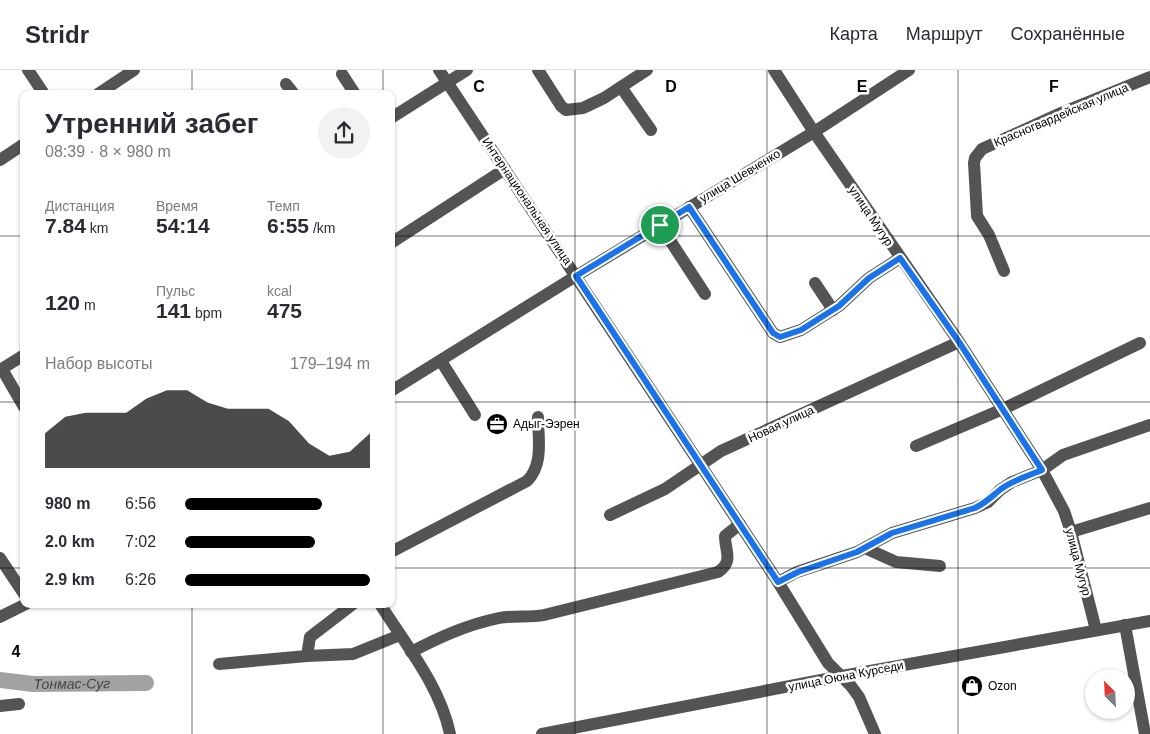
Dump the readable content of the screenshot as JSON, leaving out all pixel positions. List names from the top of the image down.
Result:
{
  "streets": {
    "street": [
      "Красногвардейская улица",
      "улица Шевченко",
      "Интернациональная улица",
      "улица Мугур",
      "Новая улица",
      "улица Оюна Курседи"
    ]
  },
  "crossings": [
    ["улица Шевченко", "Интернациональная улица"],
    ["улица Шевченко", "улица Мугур"],
    ["Интернациональная улица", "Новая улица"],
    ["Интернациональная улица", "улица Оюна Курседи"],
    ["улица Мугур", "Новая улица"],
    ["улица Мугур", "улица Оюна Курседи"]
  ],
  "water": ["Тонмас-Суг"],
  "places": {
    "office": ["Адыг-Ээрен"],
    "shop": ["Ozon"]
  },
  "north": "top left",
  "page": {
    "header": "Stridr",
    "nav": ["Карта", "Маршрут", "Сохранённые"],
    "heading": ["Утренний забег", "08:39 · 8 × 980 m"],
    "stats": [
      ["Дистанция", "7.84 km"],
      ["Время", "54:14"],
      ["Темп", "6:55 /km"],
      ["120 m"],
      ["Пульс", "141 bpm"],
      ["kcal", "475"]
    ],
    "chart": ["Набор высоты", "179–194 m"],
    "list": [
      {
        "name": "980 m",
        "note": "6:56"
      },
      {
        "name": "2.0 km",
        "note": "7:02"
      },
      {
        "name": "2.9 km",
        "note": "6:26"
      }
    ]
  },
  "grid": {
    "columns": [
      "C",
      "D",
      "E",
      "F"
    ],
    "rows": ["4"]
  }
}
